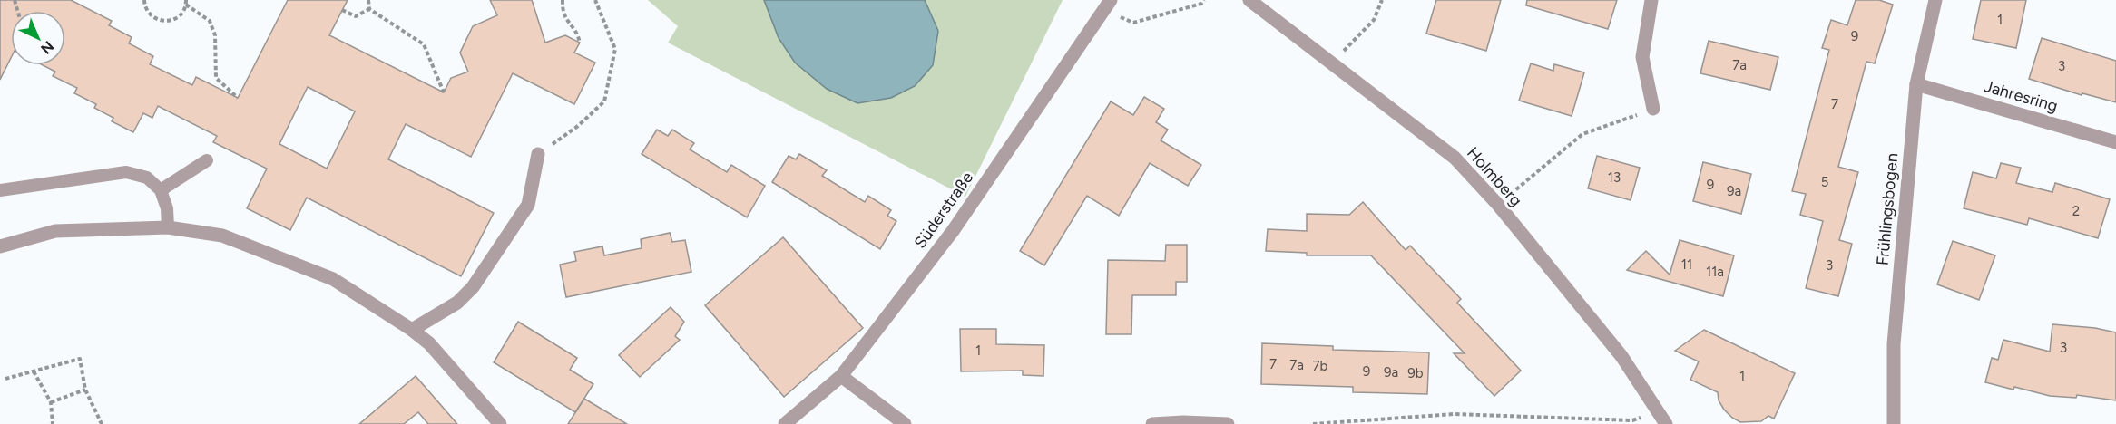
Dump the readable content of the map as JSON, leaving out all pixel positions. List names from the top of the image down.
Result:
{
  "streets": {
    "street": [
      "Jahresring",
      "Holmberg",
      "Frühlingsbogen",
      "Süderstraße"
    ]
  },
  "crossings": [
    ["Jahresring", "Frühlingsbogen"]
  ],
  "house_numbers": [
    "1",
    "9",
    "7a",
    "3",
    "7",
    "13",
    "5",
    "9",
    "9a",
    "2",
    "11",
    "3",
    "11a",
    "3",
    "1",
    "7",
    "7a",
    "7b",
    "9",
    "9a",
    "9b",
    "1"
  ],
  "north": "bottom right"
}
